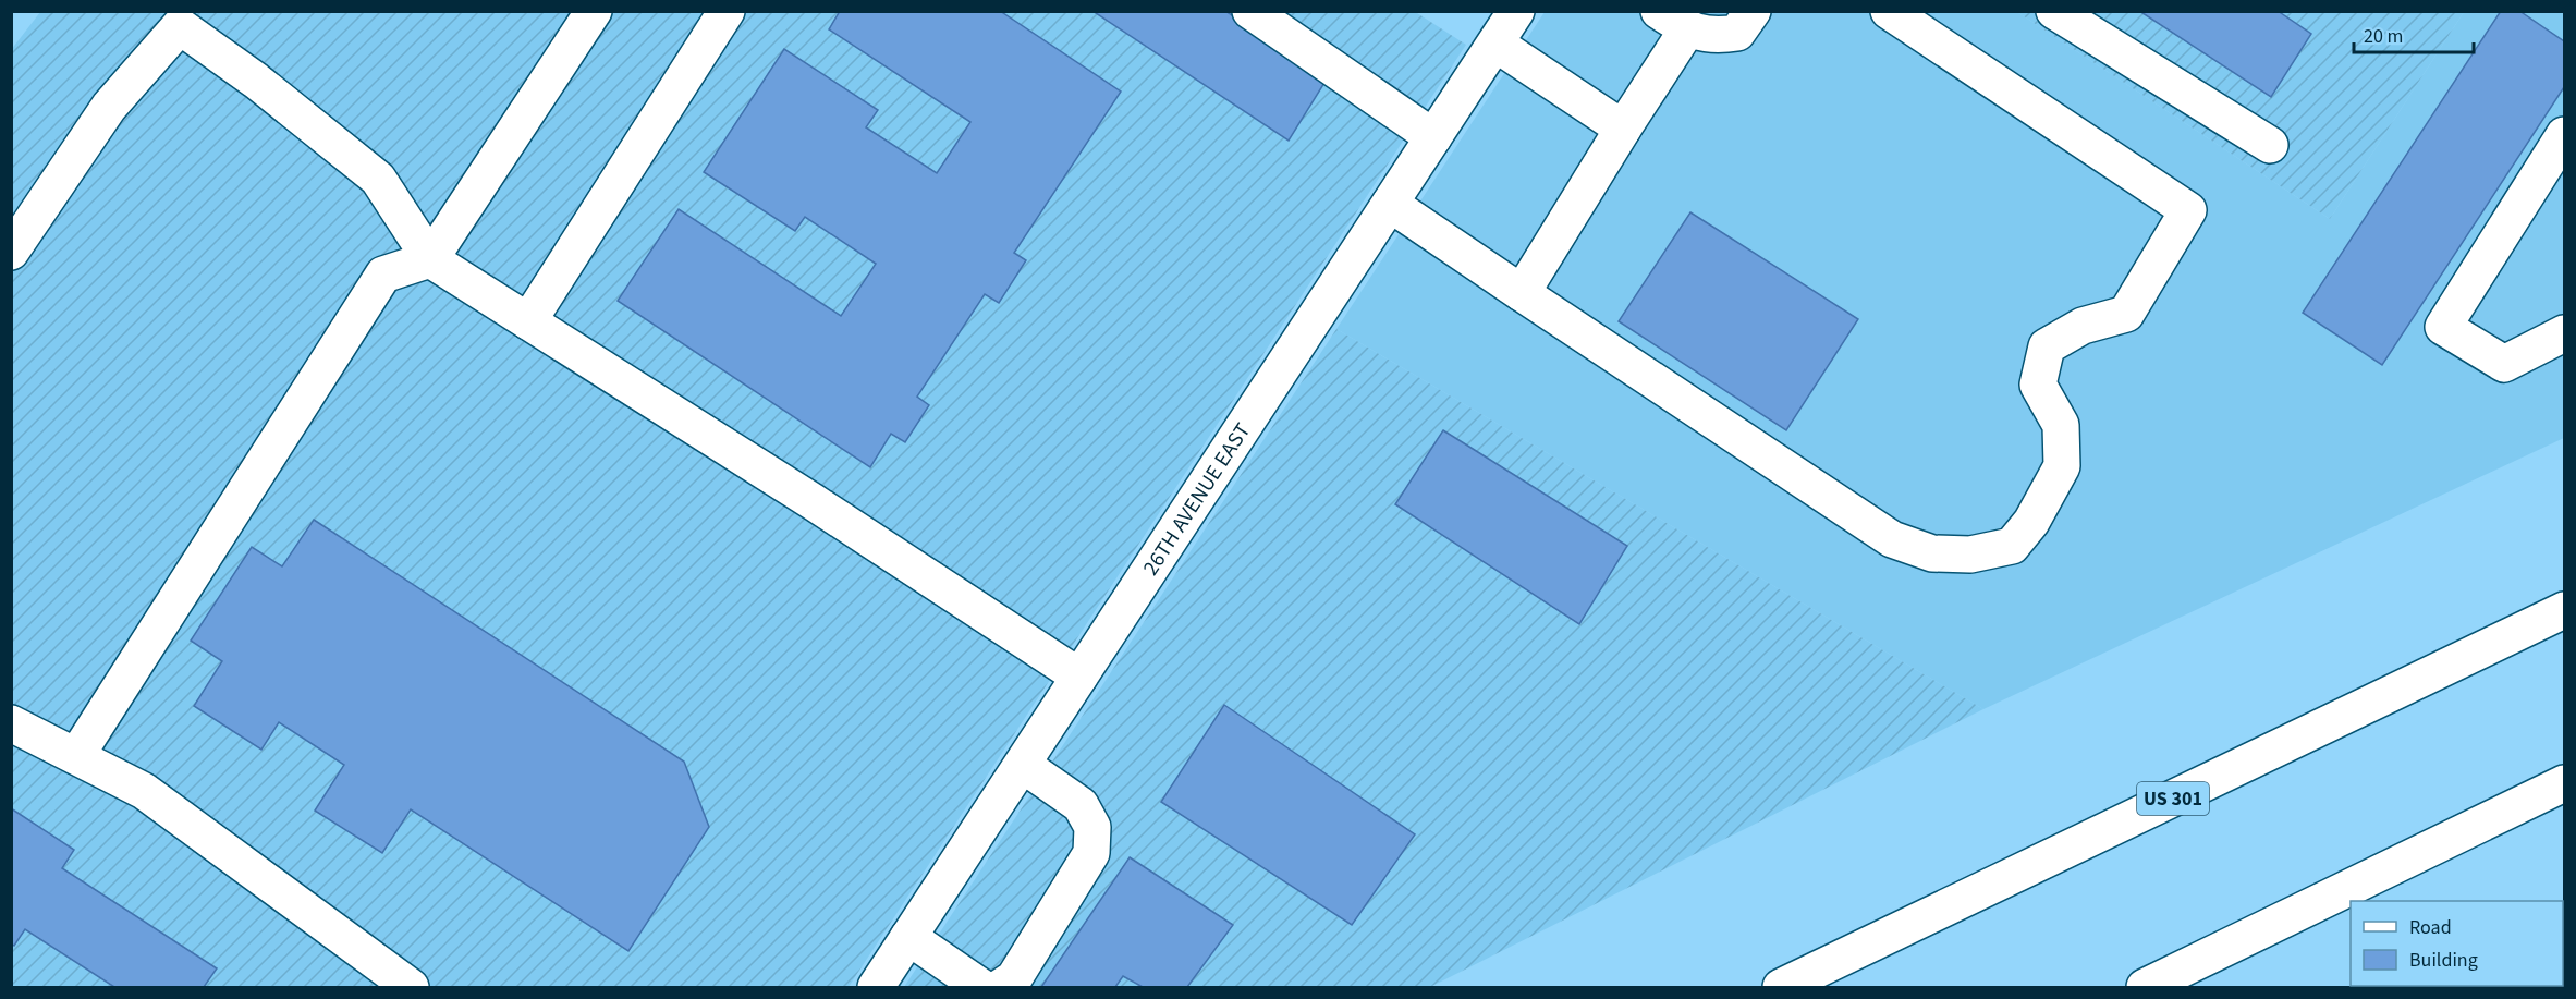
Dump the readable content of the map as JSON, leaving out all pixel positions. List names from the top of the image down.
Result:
{
  "streets": {
    "main road": ["26TH AVENUE EAST", "US 301"]
  },
  "legend": ["Road", "Building"],
  "scale_bar": "20 m"
}
